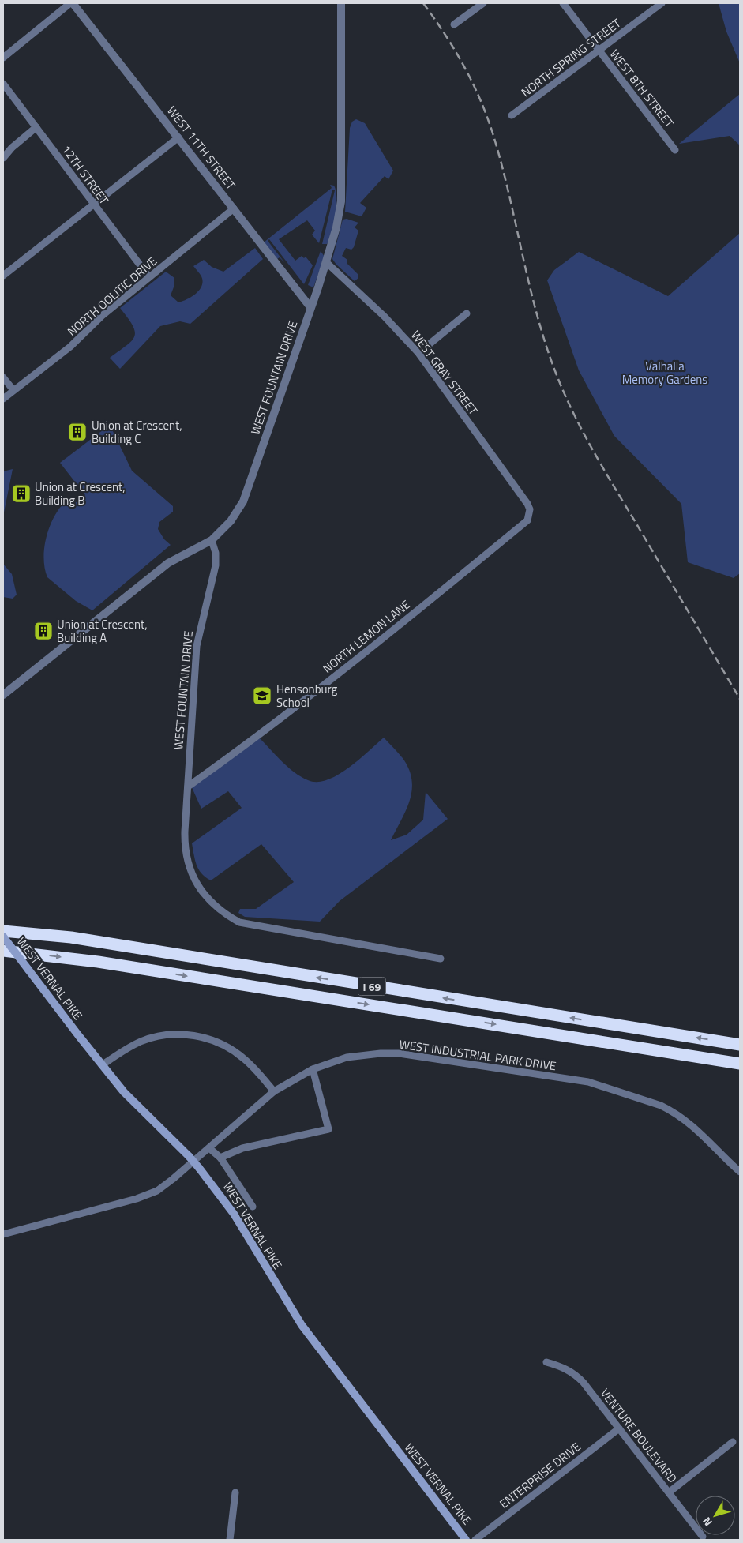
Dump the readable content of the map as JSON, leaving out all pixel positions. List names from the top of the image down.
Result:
{
  "streets": {
    "highway": ["I 69"],
    "main road": ["WEST VERNAL PIKE"],
    "street": [
      "NORTH SPRING STREET",
      "WEST 8TH STREET",
      "WEST 11TH STREET",
      "12TH STREET",
      "NORTH OOLITIC DRIVE",
      "WEST GRAY STREET",
      "WEST FOUNTAIN DRIVE",
      "NORTH LEMON LANE",
      "WEST INDUSTRIAL PARK DRIVE",
      "VENTURE BOULEVARD",
      "ENTERPRISE DRIVE"
    ]
  },
  "crossings": [
    ["NORTH SPRING STREET", "WEST 8TH STREET"],
    ["WEST 11TH STREET", "NORTH OOLITIC DRIVE"],
    ["WEST 11TH STREET", "WEST FOUNTAIN DRIVE"],
    ["12TH STREET", "NORTH OOLITIC DRIVE"],
    ["WEST GRAY STREET", "WEST FOUNTAIN DRIVE"],
    ["WEST GRAY STREET", "NORTH LEMON LANE"],
    ["WEST FOUNTAIN DRIVE", "NORTH LEMON LANE"],
    ["VENTURE BOULEVARD", "ENTERPRISE DRIVE"]
  ],
  "parks": ["Valhalla Memory Gardens"],
  "places": {
    "building": ["Union at Crescent, Building C", "Union at Crescent, Building B", "Union at Crescent, Building A"],
    "school or university": ["Hensonburg School"]
  },
  "north": "bottom left"
}
